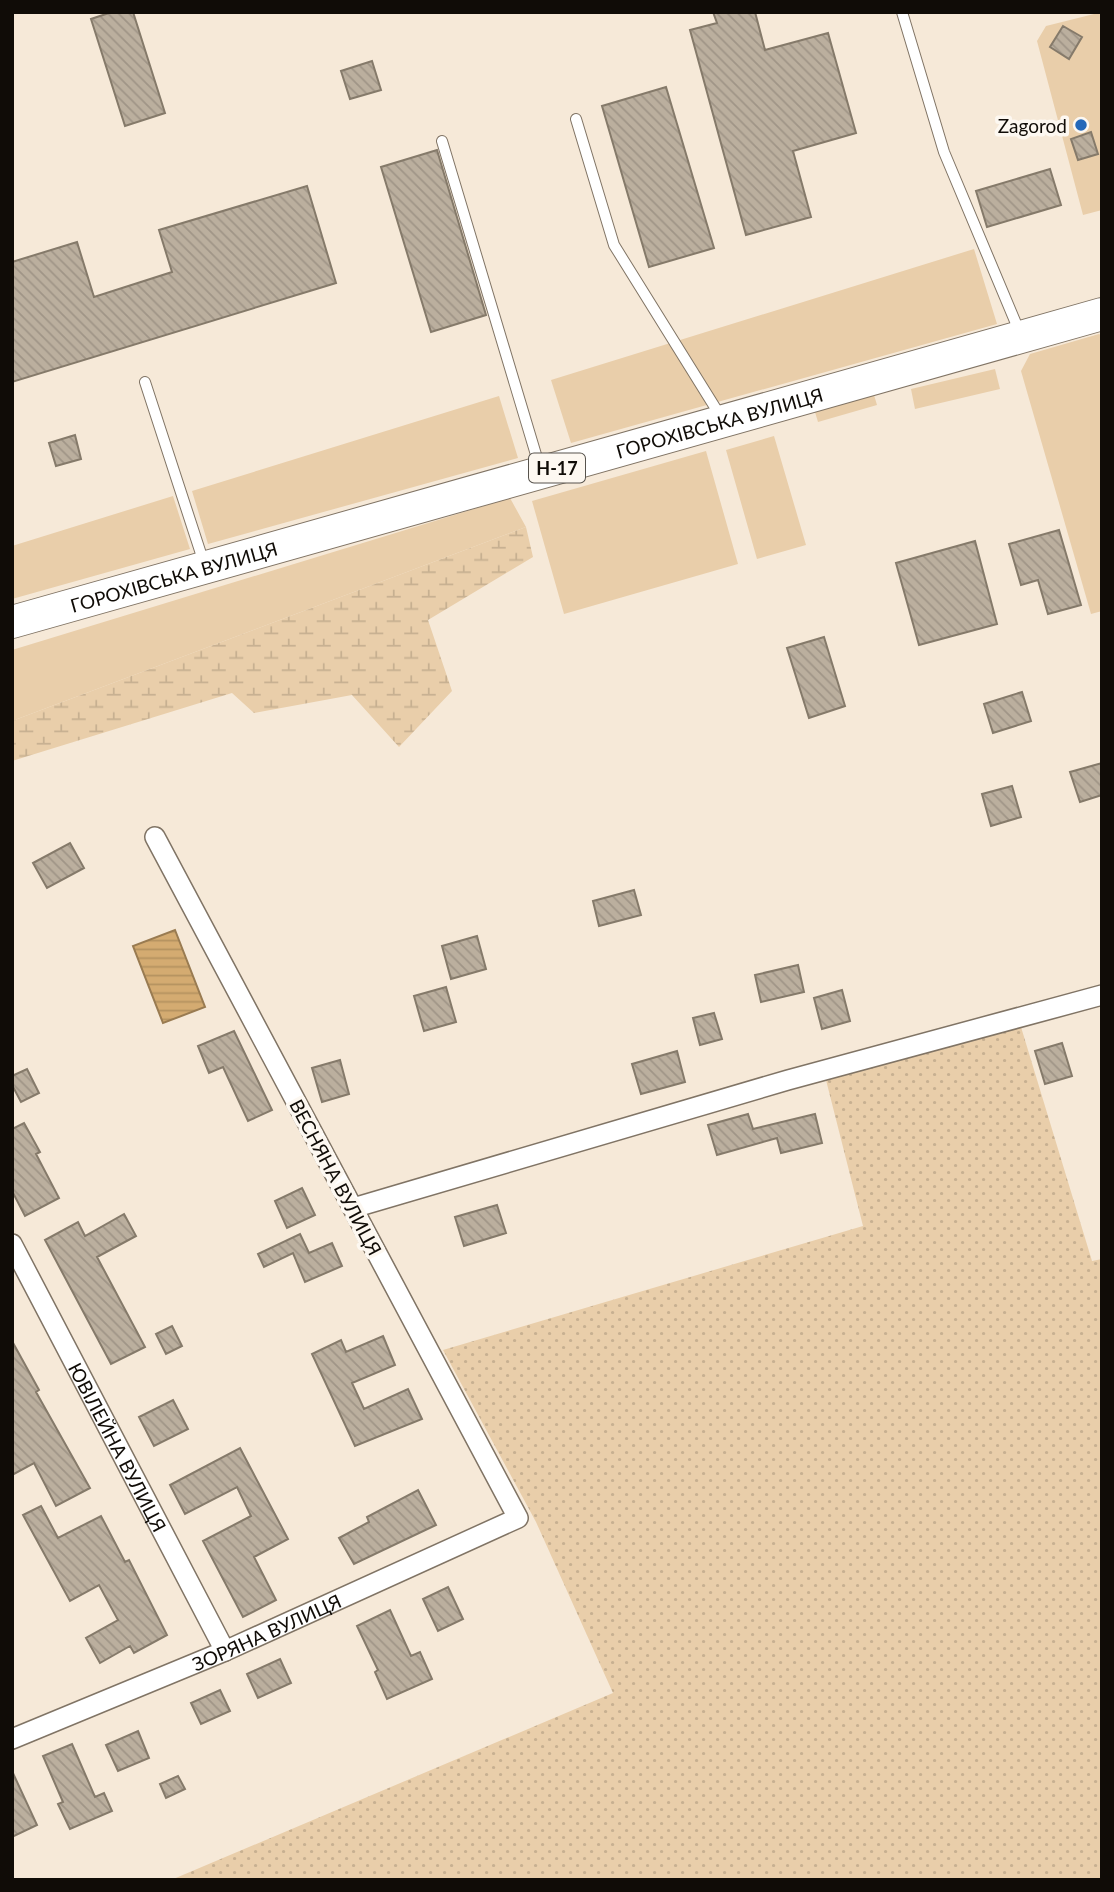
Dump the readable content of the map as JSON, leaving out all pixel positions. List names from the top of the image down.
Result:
{
  "streets": {
    "main road": ["ГОРОХІВСЬКА ВУЛИЦЯ", "Н-17"],
    "street": ["ВЕСНЯНА ВУЛИЦЯ", "ЮВІЛЕЙНА ВУЛИЦЯ", "ЗОРЯНА ВУЛИЦЯ"]
  },
  "crossings": [
    ["ВЕСНЯНА ВУЛИЦЯ", "ЗОРЯНА ВУЛИЦЯ"],
    ["ЮВІЛЕЙНА ВУЛИЦЯ", "ЗОРЯНА ВУЛИЦЯ"]
  ],
  "places": ["Zagorod"]
}
